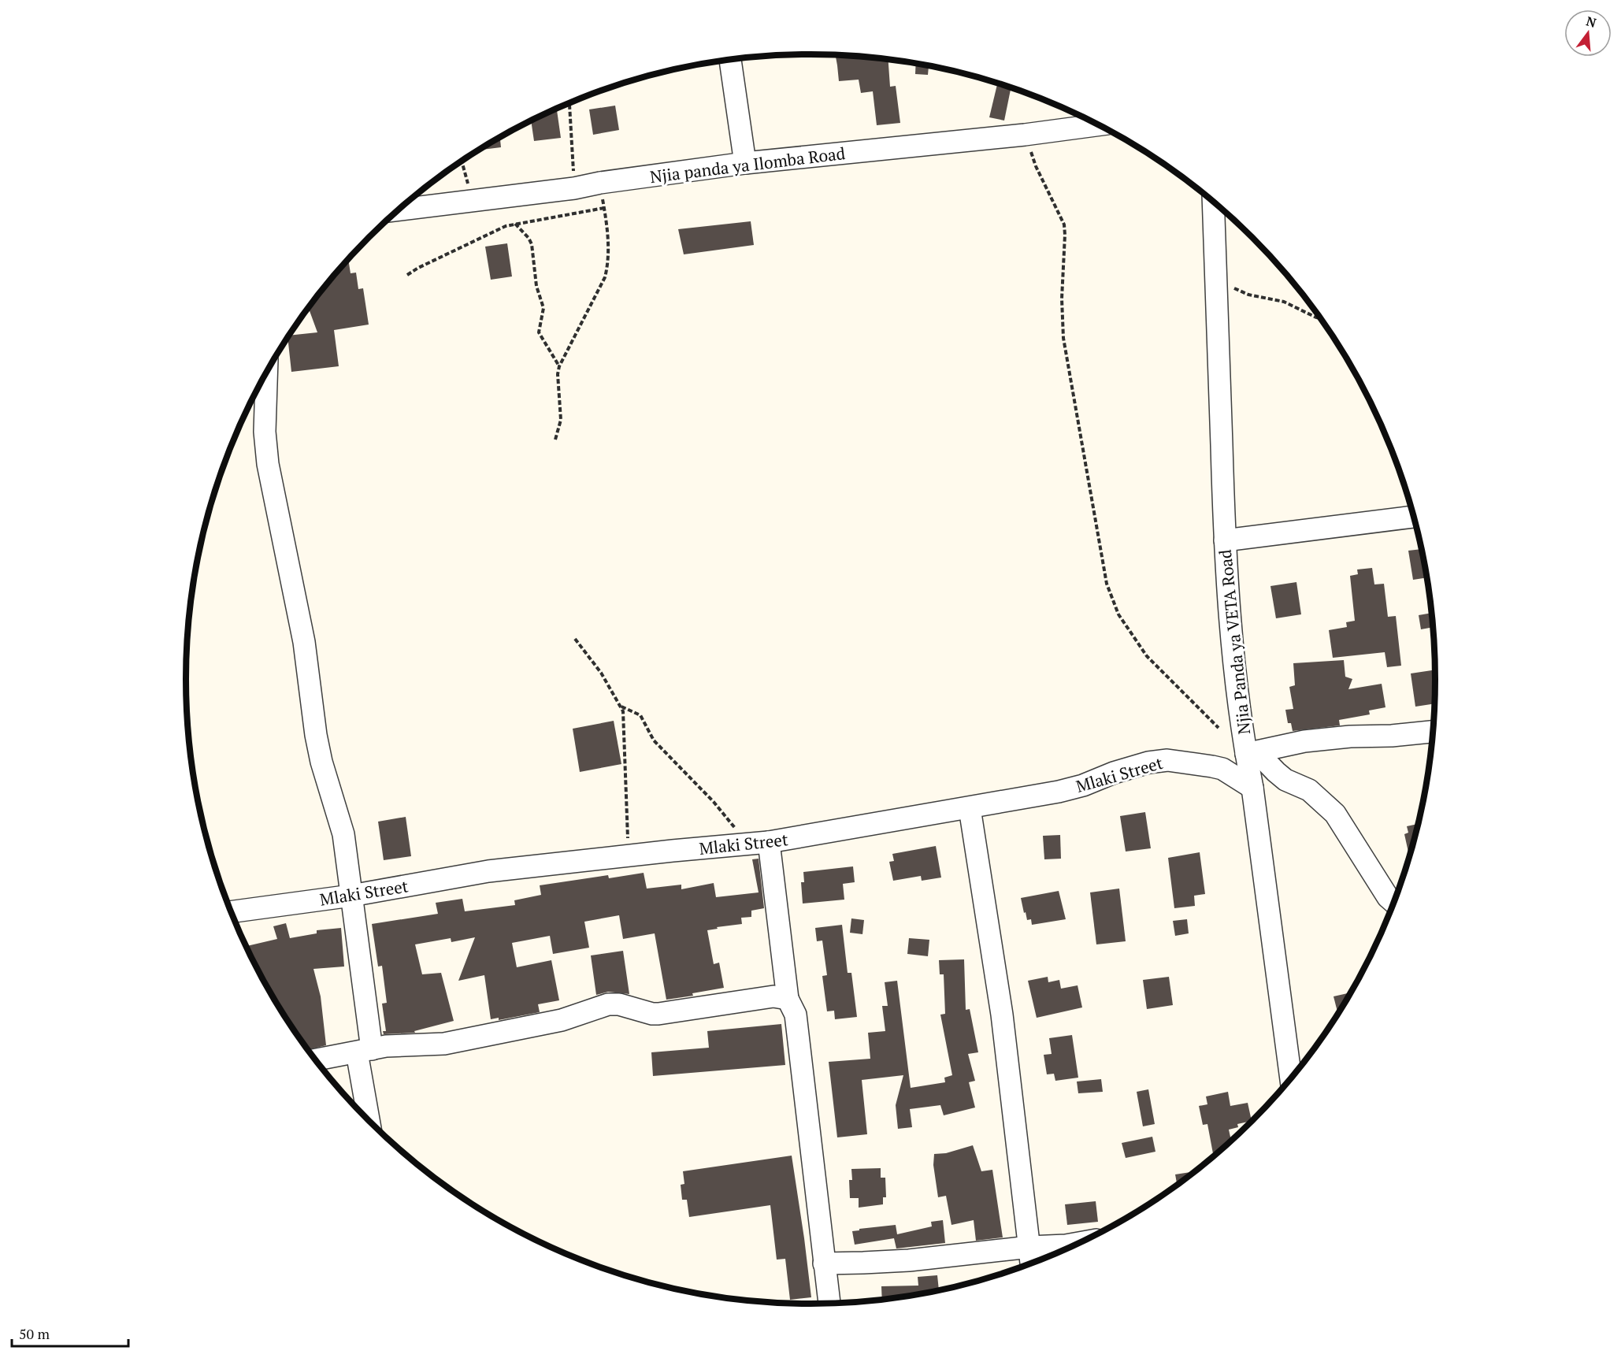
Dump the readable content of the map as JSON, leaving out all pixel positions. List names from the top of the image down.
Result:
{
  "streets": {
    "street": ["Njia panda ya Ilomba Road", "Njia Panda ya VETA Road", "Mlaki Street"]
  },
  "crossings": [
    ["Njia Panda ya VETA Road", "Mlaki Street"]
  ],
  "scale_bar": "50 m",
  "north": "top"
}
